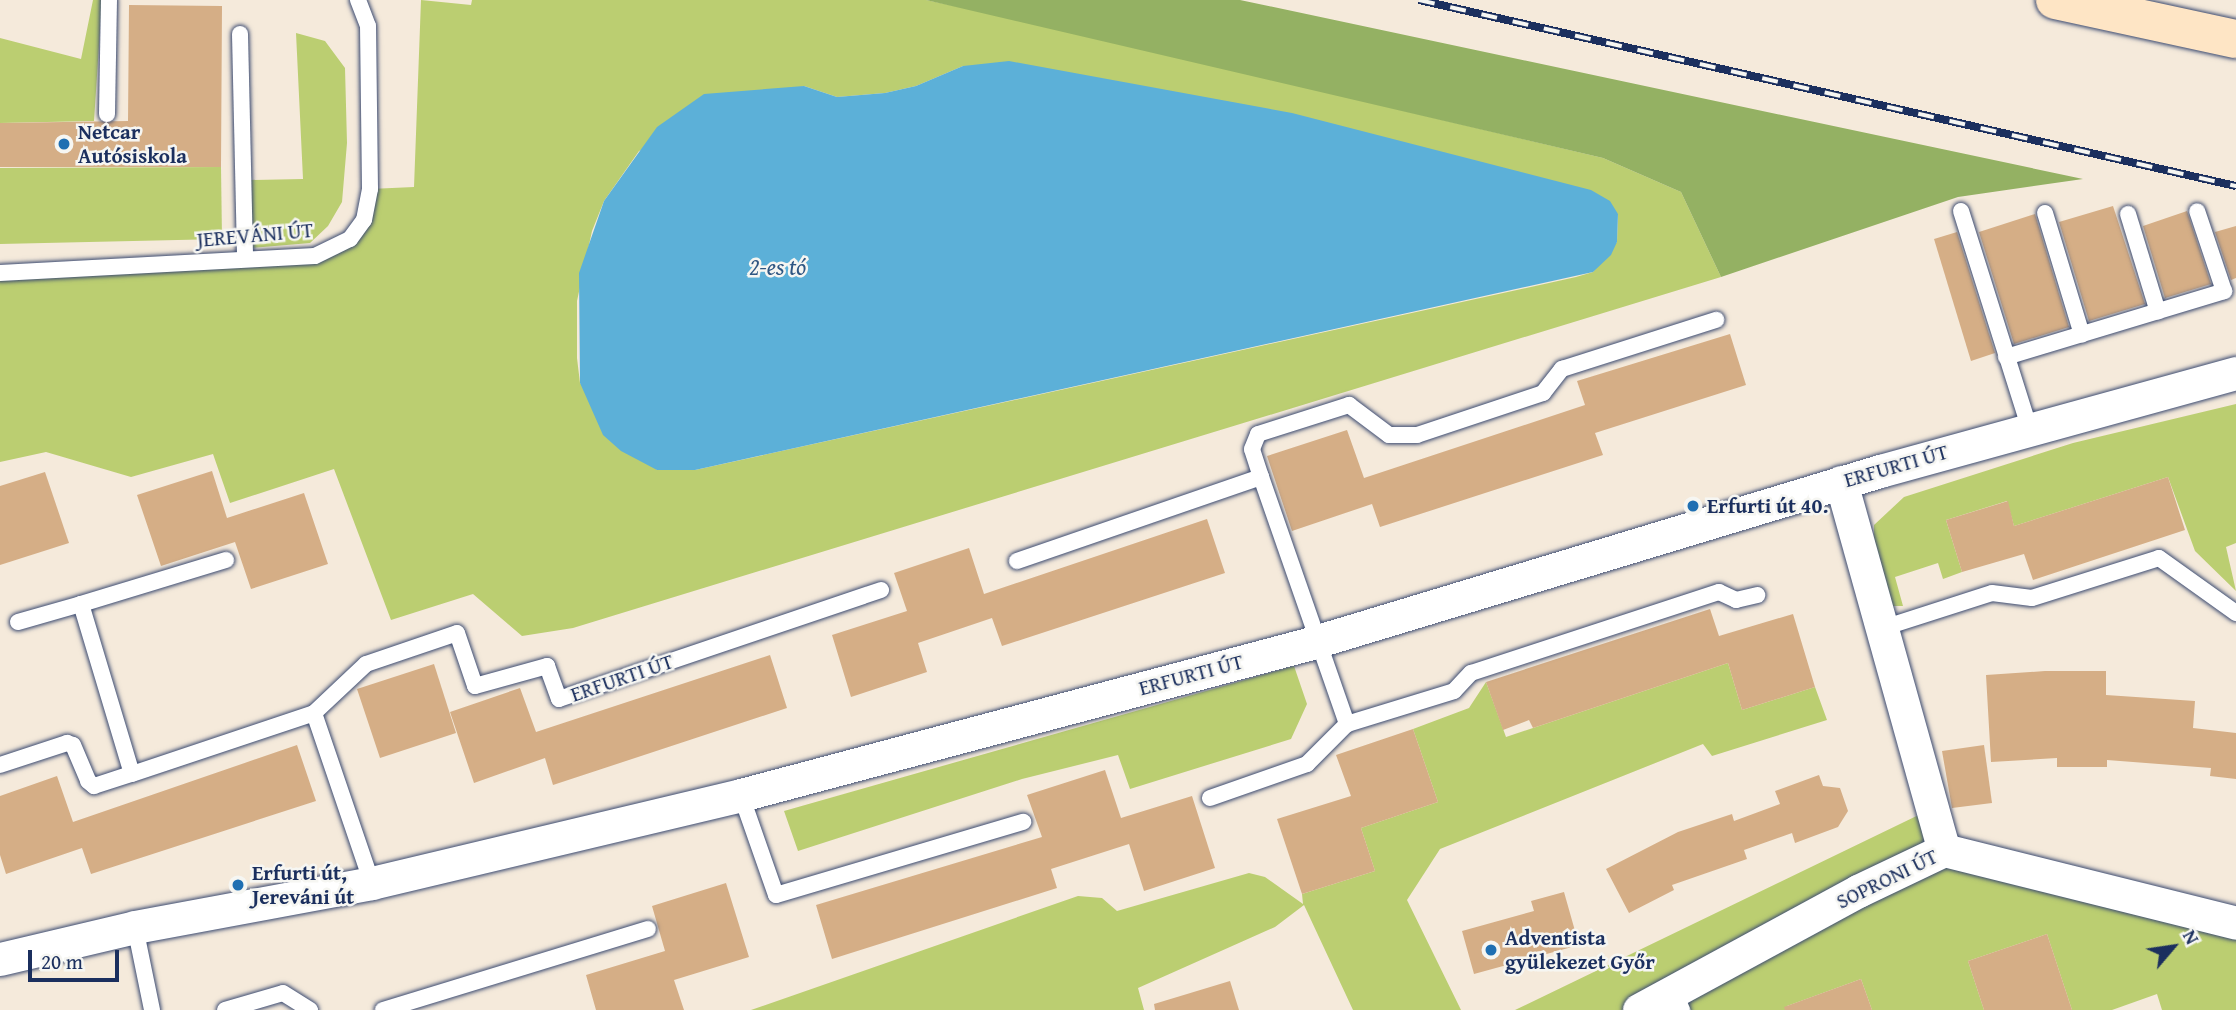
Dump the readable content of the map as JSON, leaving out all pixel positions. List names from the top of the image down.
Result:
{
  "streets": {
    "street": ["ERFURTI ÚT", "SOPRONI ÚT"],
    "lane": ["JEREVÁNI ÚT"]
  },
  "water": ["2-es tó"],
  "places": [
    "Netcar Autósiskola",
    "Erfurti út 40.",
    "Erfurti út, Jereváni út",
    "Adventista gyülekezet Győr"
  ],
  "scale_bar": "20 m",
  "north": "top right"
}
